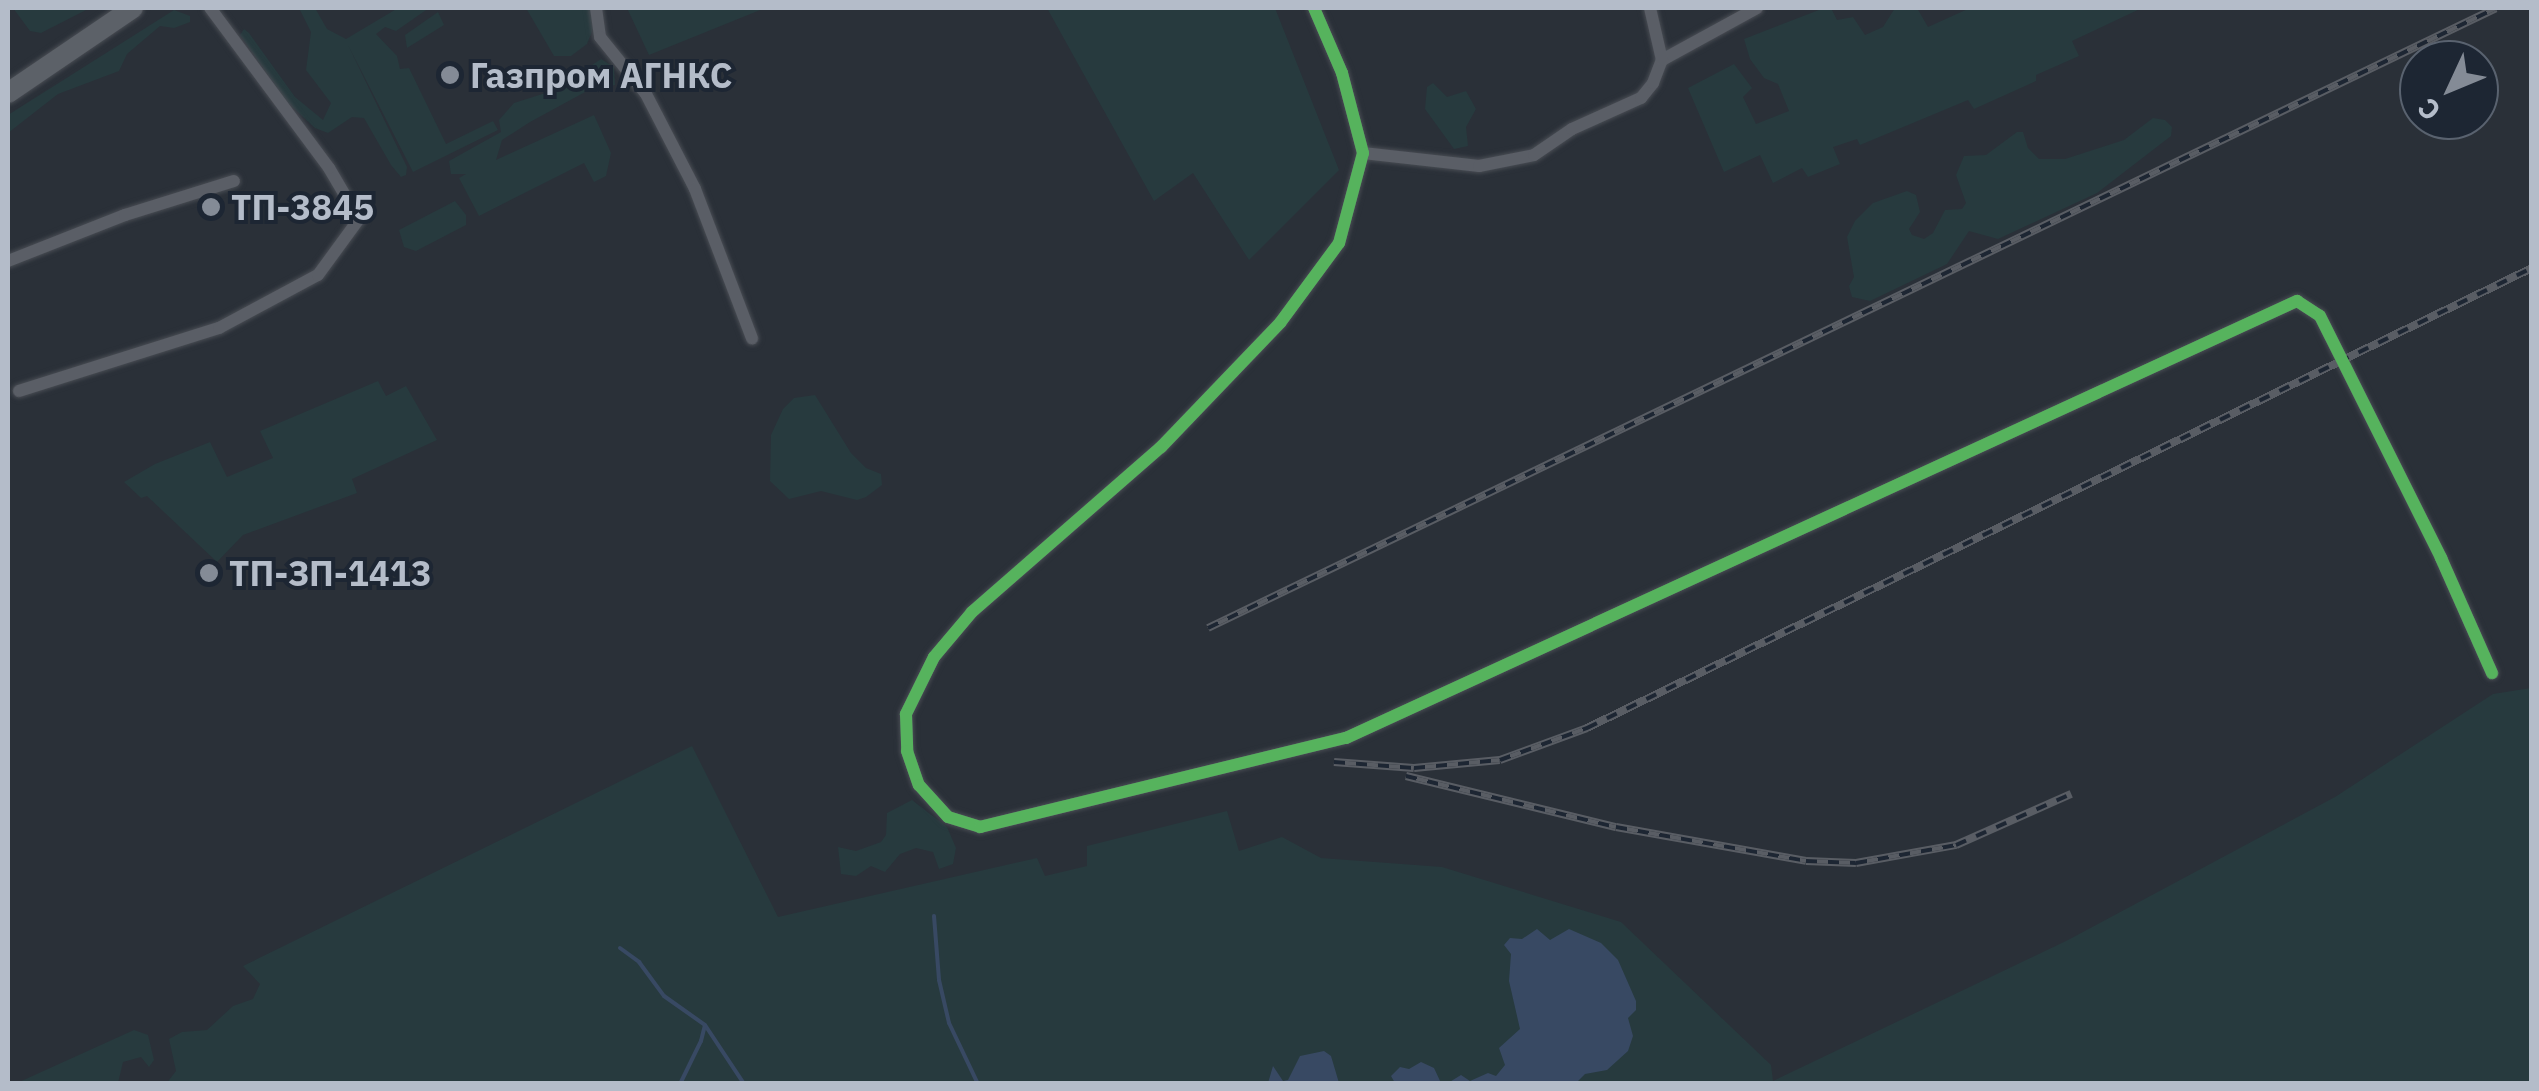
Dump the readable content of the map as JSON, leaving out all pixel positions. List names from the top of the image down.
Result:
{
  "places": ["Газпром АГНКС", "ТП-3845", "ТП-ЗП-1413"],
  "north": "bottom left"
}
